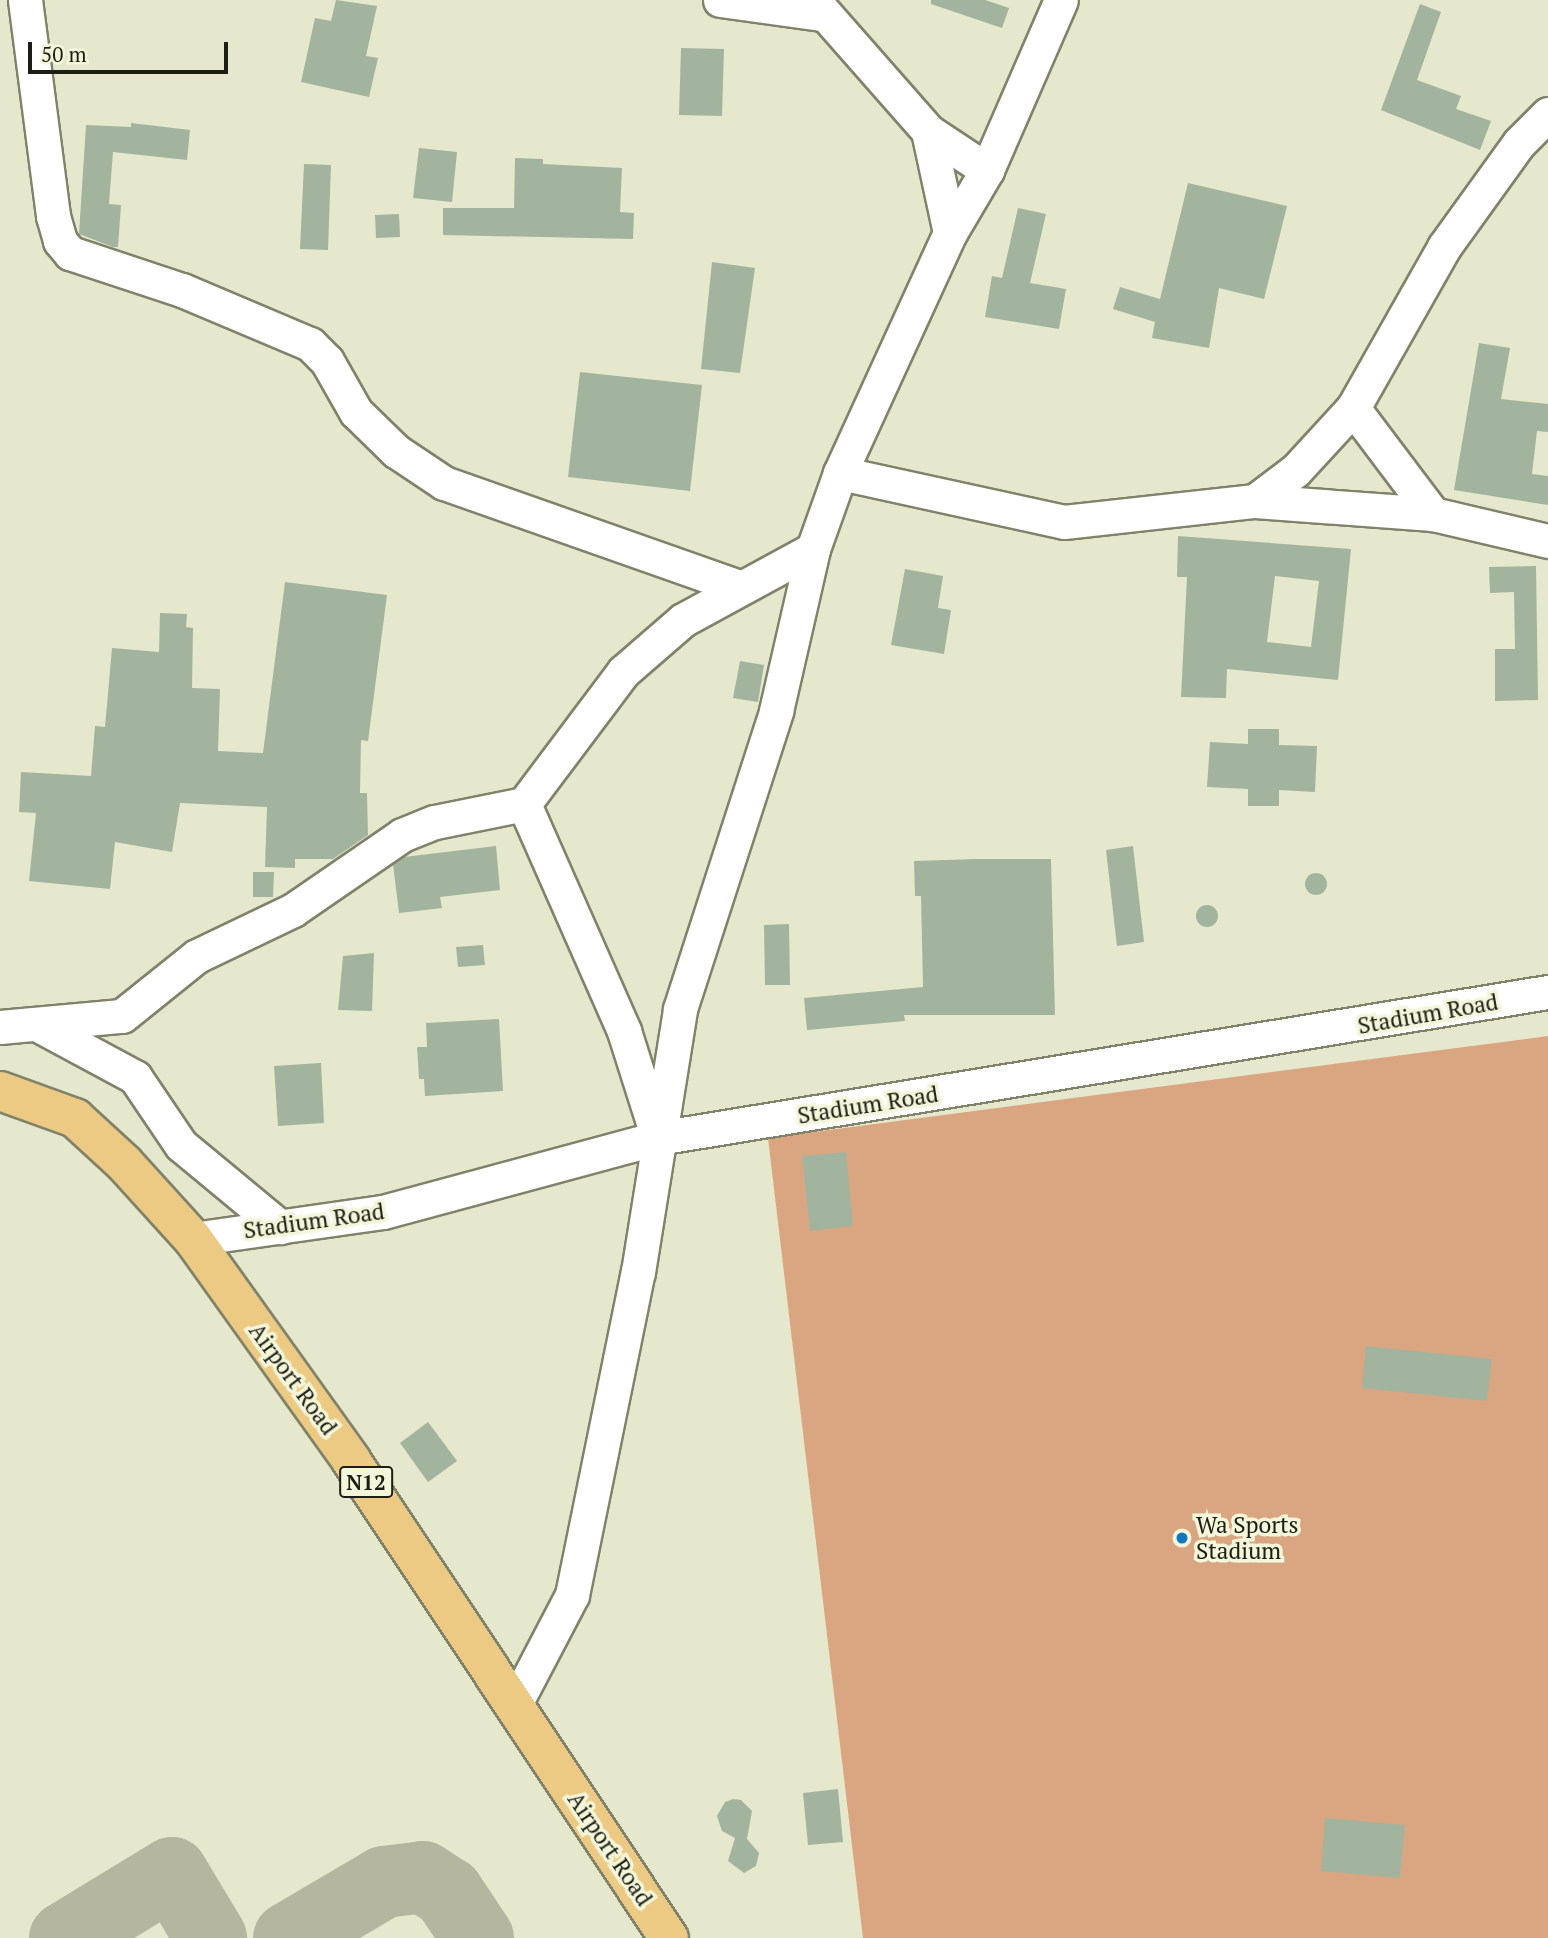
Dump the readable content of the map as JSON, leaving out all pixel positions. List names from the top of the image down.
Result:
{
  "streets": {
    "highway": ["Airport Road", "N12"],
    "street": ["Stadium Road"]
  },
  "crossings": [
    ["Stadium Road", "Airport Road"]
  ],
  "places": ["Wa Sports Stadium"],
  "scale_bar": "50 m"
}
